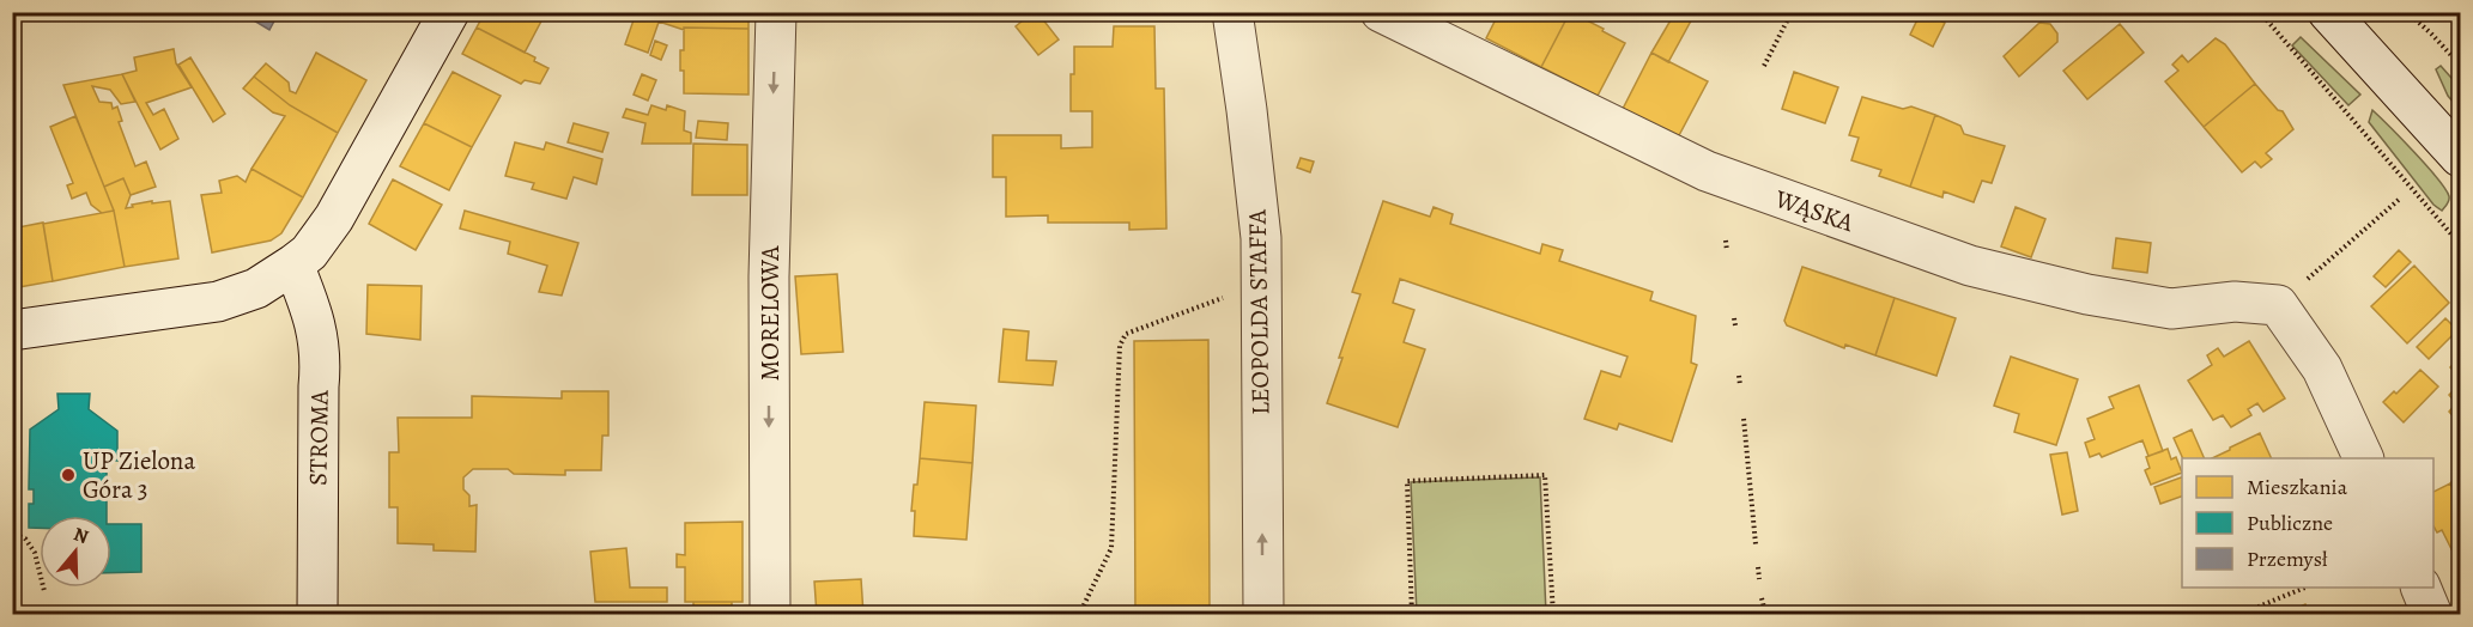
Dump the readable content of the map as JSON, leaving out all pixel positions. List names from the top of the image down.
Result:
{
  "streets": {
    "street": [
      "WĄSKA",
      "LEOPOLDA STAFFA",
      "MORELOWA",
      "STROMA"
    ]
  },
  "one_way": ["LEOPOLDA STAFFA", "MORELOWA"],
  "places": ["UP Zielona Góra 3"],
  "legend": ["Mieszkania", "Publiczne", "Przemysł"],
  "north": "top"
}
